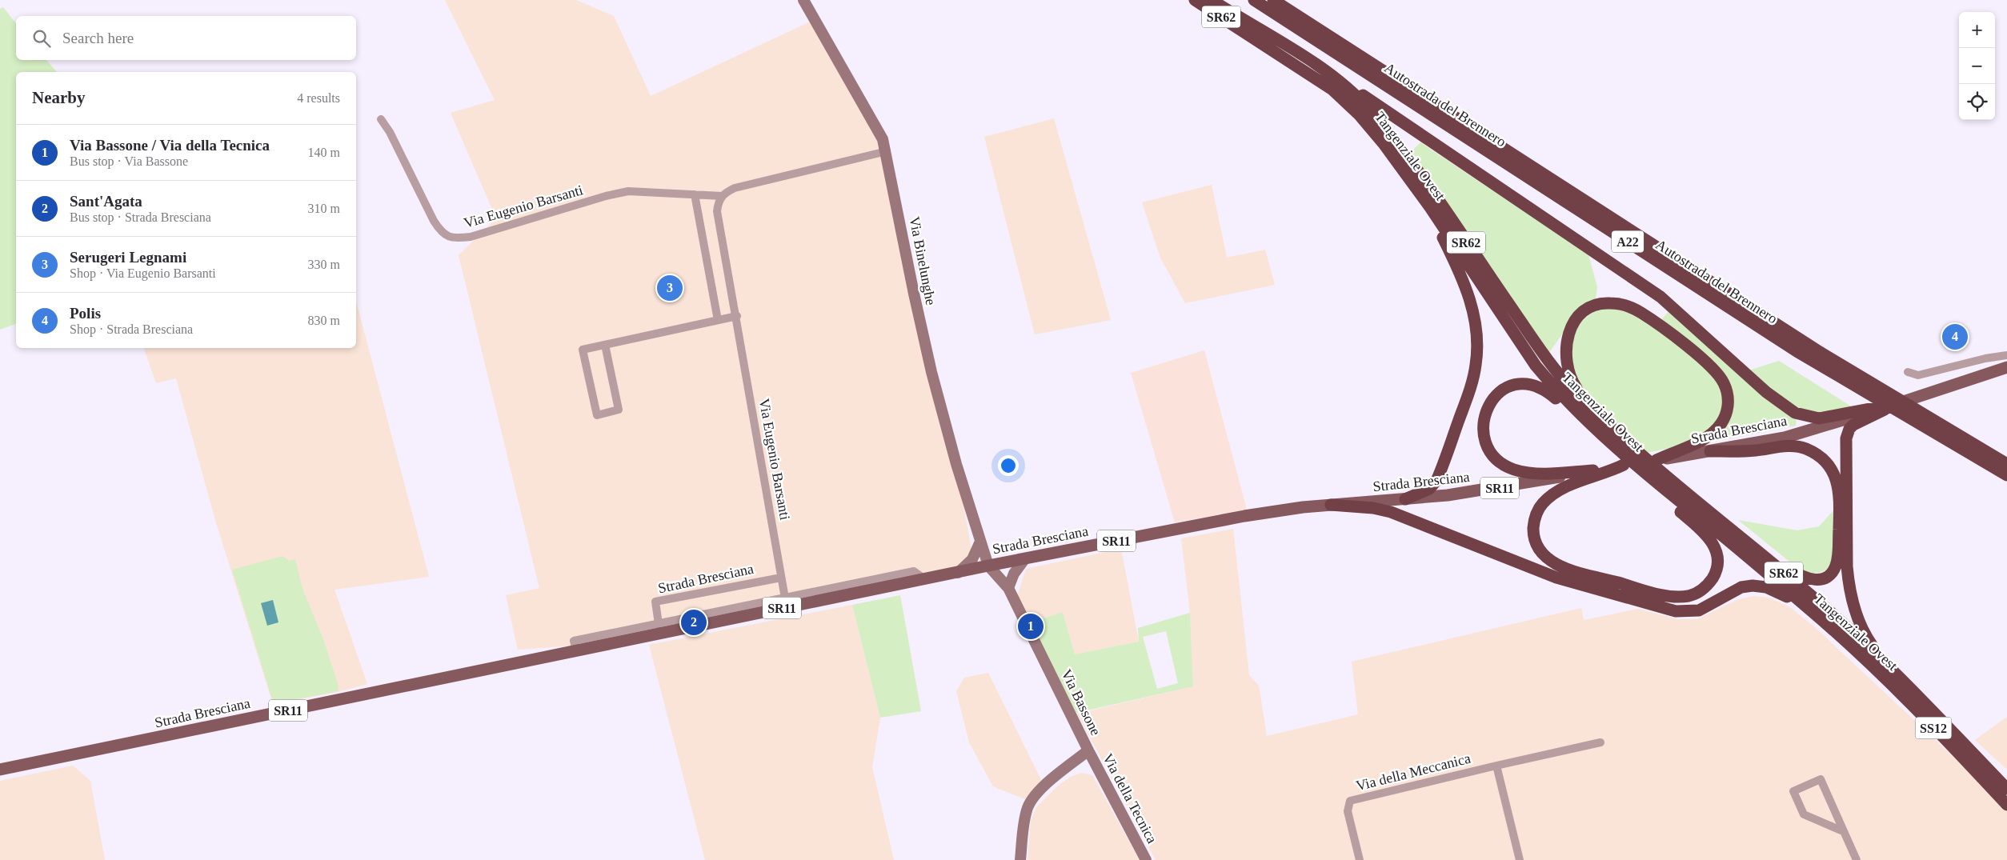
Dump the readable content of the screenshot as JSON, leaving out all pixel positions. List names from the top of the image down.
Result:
{
  "streets": {
    "highway": [
      "SR62",
      "Autostrada del Brennero",
      "Tangenziale Ovest",
      "A22",
      "SS12"
    ],
    "main road": ["Strada Bresciana", "SR11"],
    "street": [
      "Via Eugenio Barsanti",
      "Via Binelunghe",
      "Via Bassone",
      "Via della Meccanica",
      "Via della Tecnica"
    ]
  },
  "crossings": [
    ["Via Eugenio Barsanti", "Strada Bresciana"],
    ["Via Binelunghe", "Strada Bresciana"],
    ["Via Binelunghe", "Via Bassone"],
    ["Strada Bresciana", "Via Bassone"],
    ["Via Bassone", "Via della Tecnica"]
  ],
  "page": {
    "map_buttons": ["+", "−"],
    "search": "Search here",
    "heading": ["Nearby", "4 results"],
    "list": [
      {
        "mark": "1",
        "name": "Via Bassone / Via della Tecnica",
        "note": "Bus stop · Via Bassone",
        "value": "140 m"
      },
      {
        "mark": "2",
        "name": "Sant'Agata",
        "note": "Bus stop · Strada Bresciana",
        "value": "310 m"
      },
      {
        "mark": "3",
        "name": "Serugeri Legnami",
        "note": "Shop · Via Eugenio Barsanti",
        "value": "330 m"
      },
      {
        "mark": "4",
        "name": "Polis",
        "note": "Shop · Strada Bresciana",
        "value": "830 m"
      }
    ],
    "pins": [
      "3",
      "4",
      "2",
      "1"
    ]
  }
}
